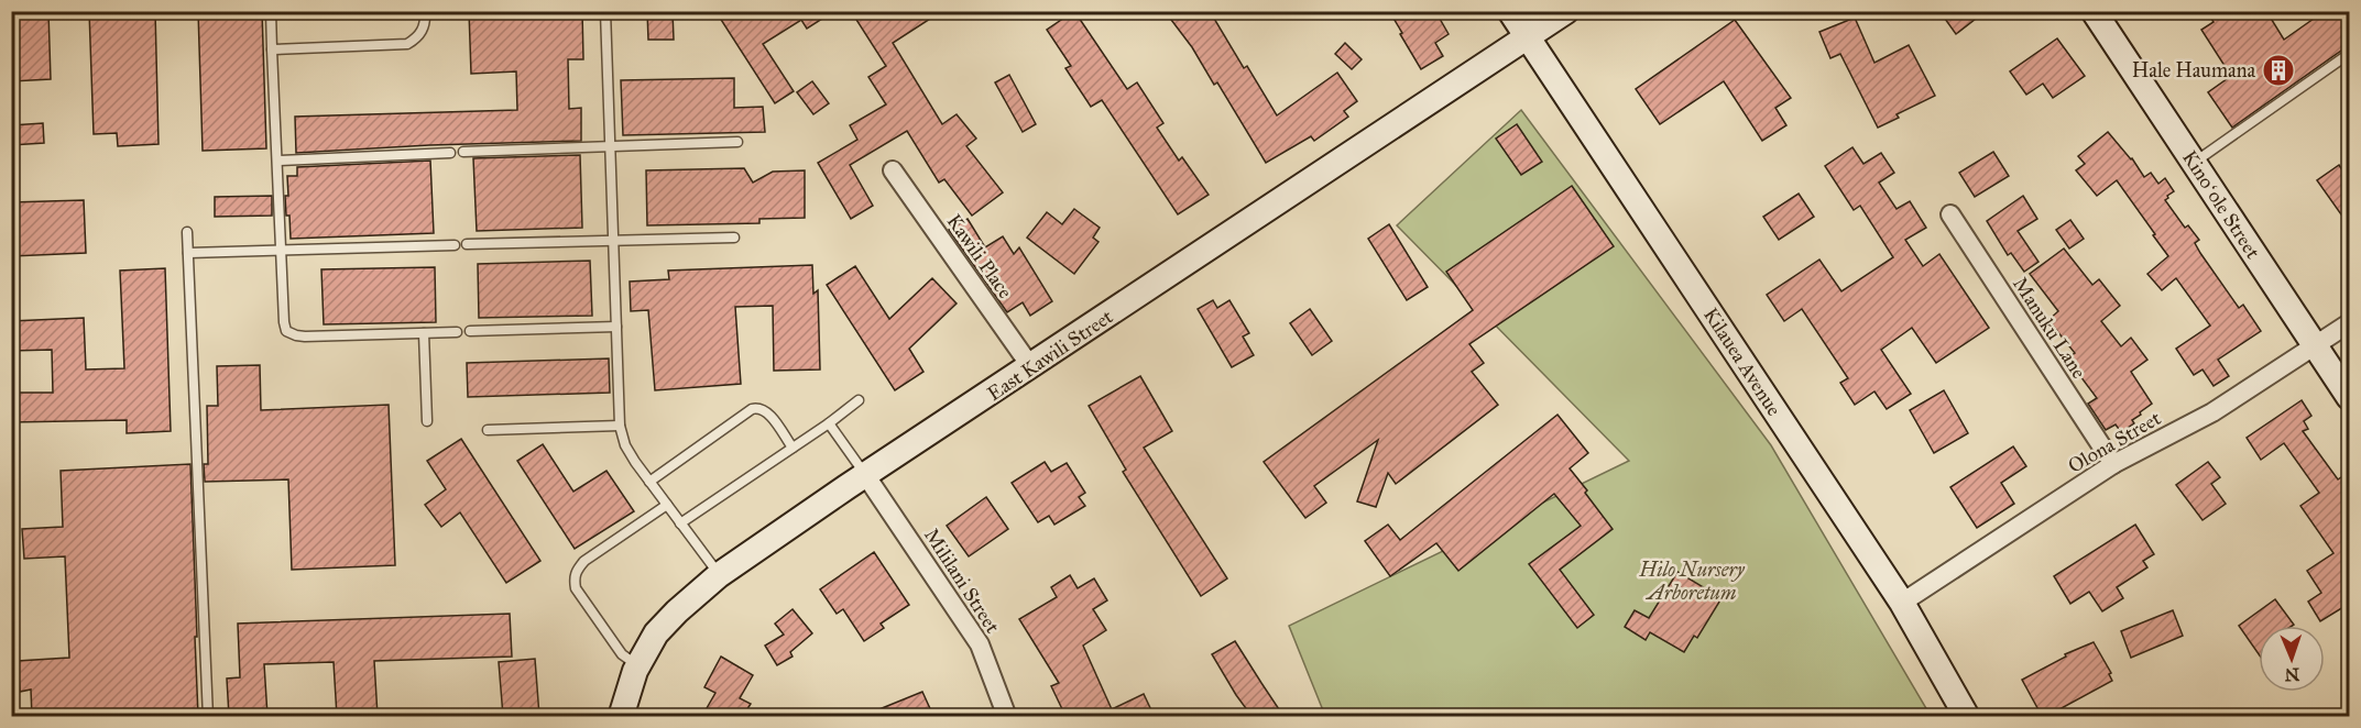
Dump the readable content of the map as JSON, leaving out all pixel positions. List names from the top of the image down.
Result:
{
  "streets": {
    "street": [
      "Kinoʻole Street",
      "Kawili Place",
      "Manuku Lane",
      "East Kawili Street",
      "Kilauea Avenue",
      "Olona Street",
      "Mililani Street"
    ]
  },
  "crossings": [
    ["Kinoʻole Street", "Olona Street"],
    ["Kawili Place", "East Kawili Street"],
    ["Manuku Lane", "Olona Street"],
    ["East Kawili Street", "Kilauea Avenue"],
    ["East Kawili Street", "Mililani Street"],
    ["Kilauea Avenue", "Olona Street"]
  ],
  "parks": ["Hilo Nursery Arboretum"],
  "places": {
    "building": ["Hale Haumana"]
  },
  "north": "bottom"
}
